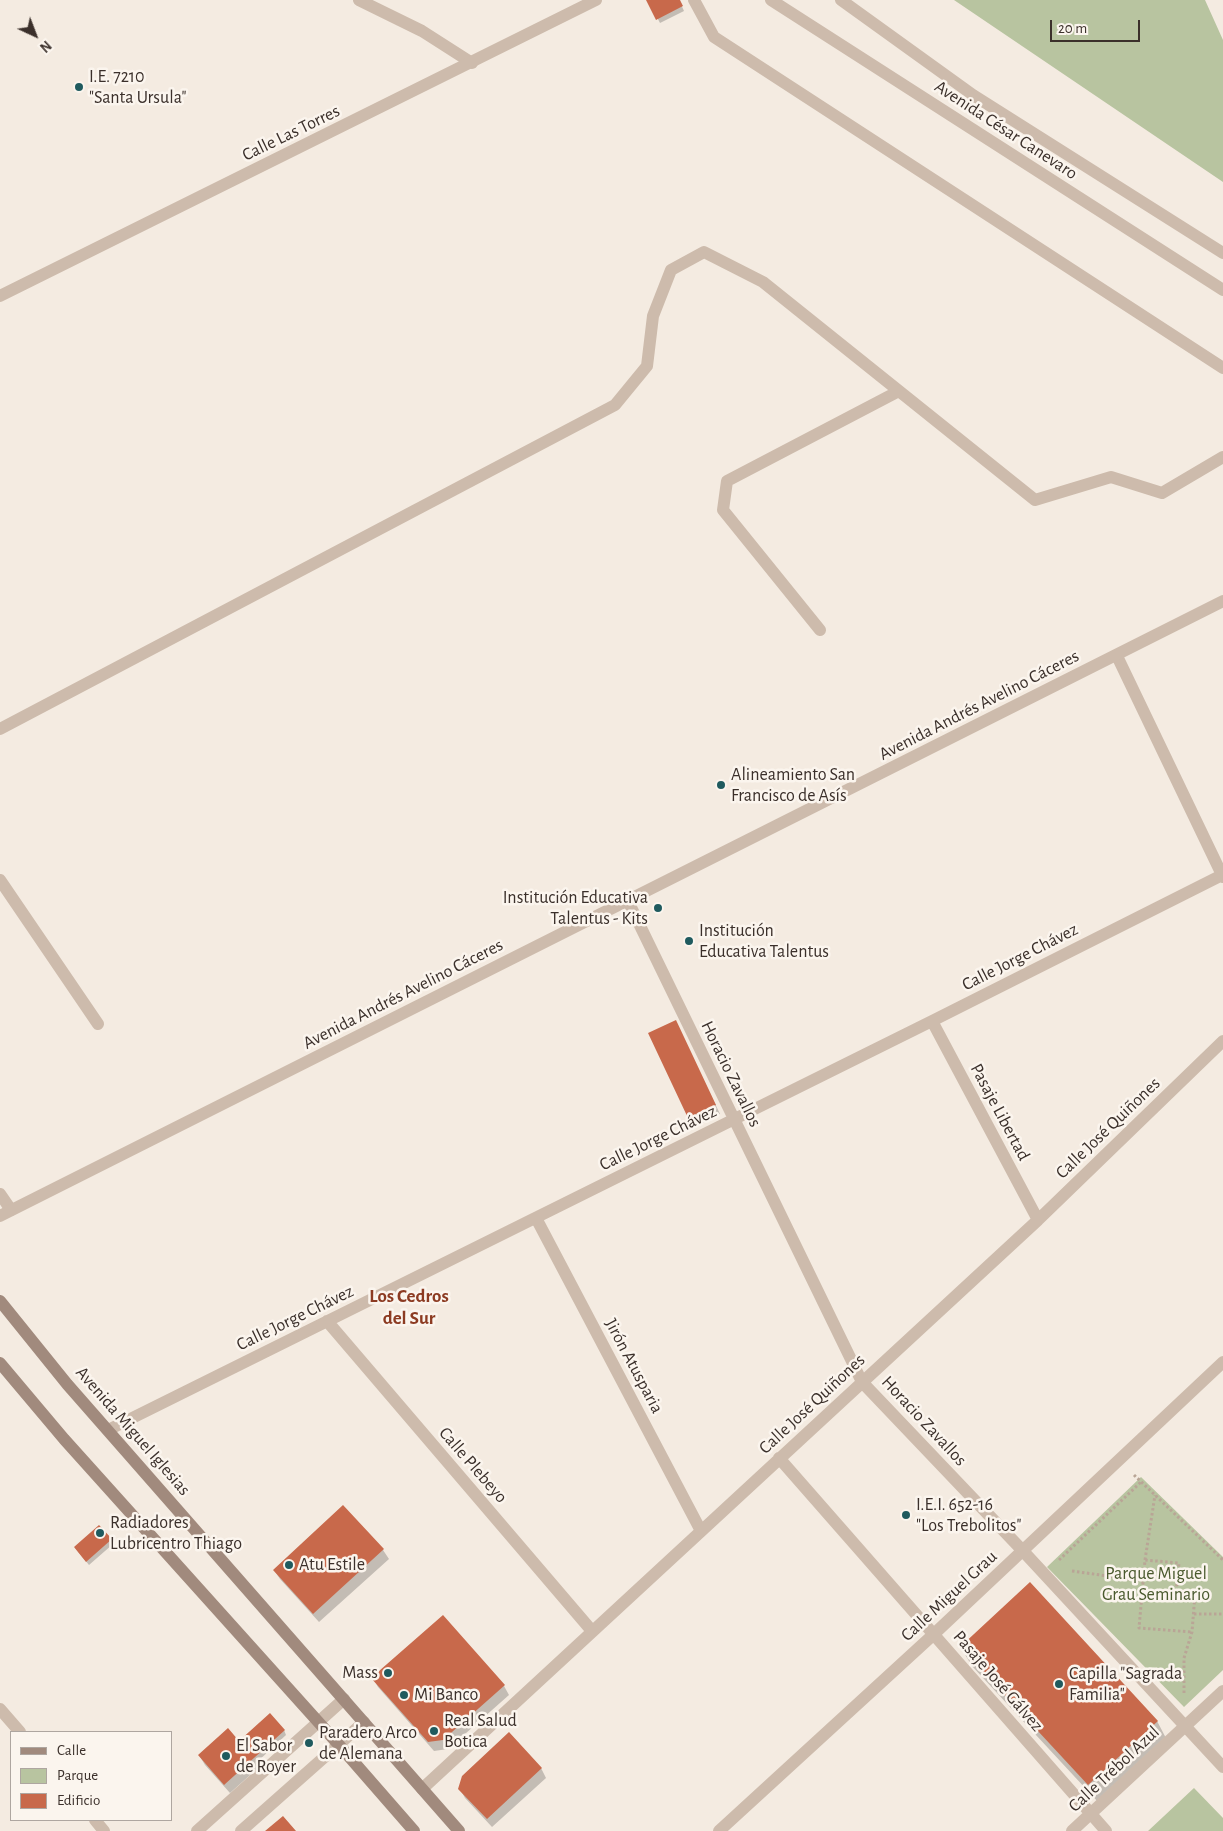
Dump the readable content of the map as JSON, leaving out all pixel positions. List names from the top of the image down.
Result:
{
  "streets": {
    "main road": ["Avenida Miguel Iglesias"],
    "street": [
      "Avenida César Canevaro",
      "Calle Las Torres",
      "Avenida Andrés Avelino Cáceres",
      "Calle Jorge Chávez",
      "Horacio Zavallos",
      "Pasaje Libertad",
      "Calle José Quiñones",
      "Jirón Atusparia",
      "Calle Plebeyo",
      "Calle Miguel Grau",
      "Pasaje José Gálvez",
      "Calle Trébol Azul"
    ]
  },
  "crossings": [
    ["Avenida Andrés Avelino Cáceres", "Horacio Zavallos"],
    ["Calle Jorge Chávez", "Horacio Zavallos"],
    ["Calle Jorge Chávez", "Pasaje Libertad"],
    ["Calle Jorge Chávez", "Jirón Atusparia"],
    ["Calle Jorge Chávez", "Avenida Miguel Iglesias"],
    ["Calle Jorge Chávez", "Calle Plebeyo"],
    ["Horacio Zavallos", "Calle José Quiñones"],
    ["Horacio Zavallos", "Calle Miguel Grau"],
    ["Horacio Zavallos", "Calle Trébol Azul"],
    ["Pasaje Libertad", "Calle José Quiñones"],
    ["Calle José Quiñones", "Jirón Atusparia"],
    ["Calle José Quiñones", "Avenida Miguel Iglesias"],
    ["Calle José Quiñones", "Calle Plebeyo"],
    ["Calle José Quiñones", "Pasaje José Gálvez"],
    ["Calle Miguel Grau", "Pasaje José Gálvez"],
    ["Pasaje José Gálvez", "Calle Trébol Azul"]
  ],
  "districts": ["Los Cedros del Sur"],
  "parks": ["Parque Miguel Grau Seminario"],
  "places": [
    "I.E. 7210 \"Santa Ursula\"",
    "Alineamiento San Francisco de Asís",
    "Institución Educativa Talentus - Kits",
    "Institución Educativa Talentus",
    "I.E.I. 652-16 \"Los Trebolitos\"",
    "Radiadores Lubricentro Thiago",
    "Atu Estile",
    "Mass",
    "Capilla \"Sagrada Familia\"",
    "Mi Banco",
    "Real Salud Botica",
    "Paradero Arco de Alemana",
    "El Sabor de Royer"
  ],
  "legend": ["Calle", "Parque", "Edificio"],
  "scale_bar": "20 m",
  "north": "bottom right"
}
